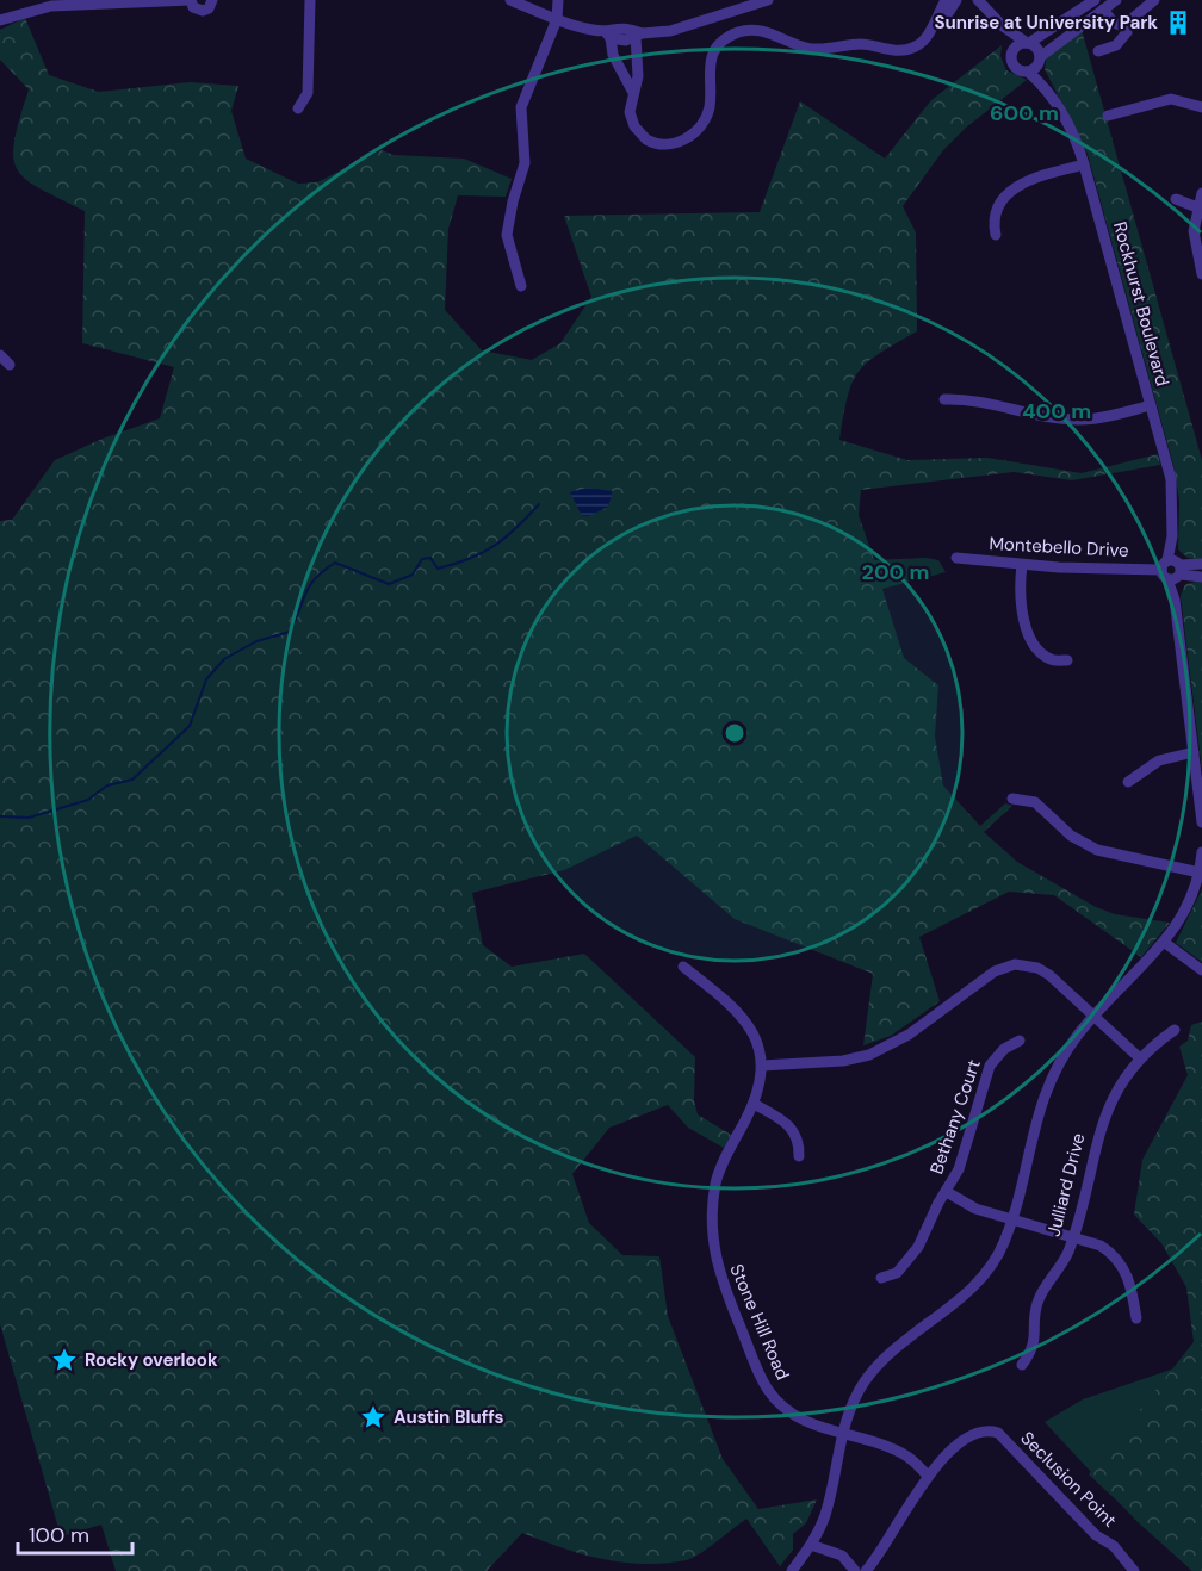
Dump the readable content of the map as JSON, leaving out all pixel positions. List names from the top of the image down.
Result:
{
  "streets": {
    "street": [
      "Rockhurst Boulevard",
      "Montebello Drive",
      "Bethany Court",
      "Julliard Drive",
      "Stone Hill Road",
      "Seclusion Point"
    ]
  },
  "crossings": [
    ["Rockhurst Boulevard", "Montebello Drive"],
    ["Stone Hill Road", "Seclusion Point"]
  ],
  "places": {
    "building": ["Sunrise at University Park"],
    "place": ["Rocky overlook", "Austin Bluffs"]
  },
  "scale_bar": "100 m",
  "rings": ["600 m", "400 m", "200 m"]
}
